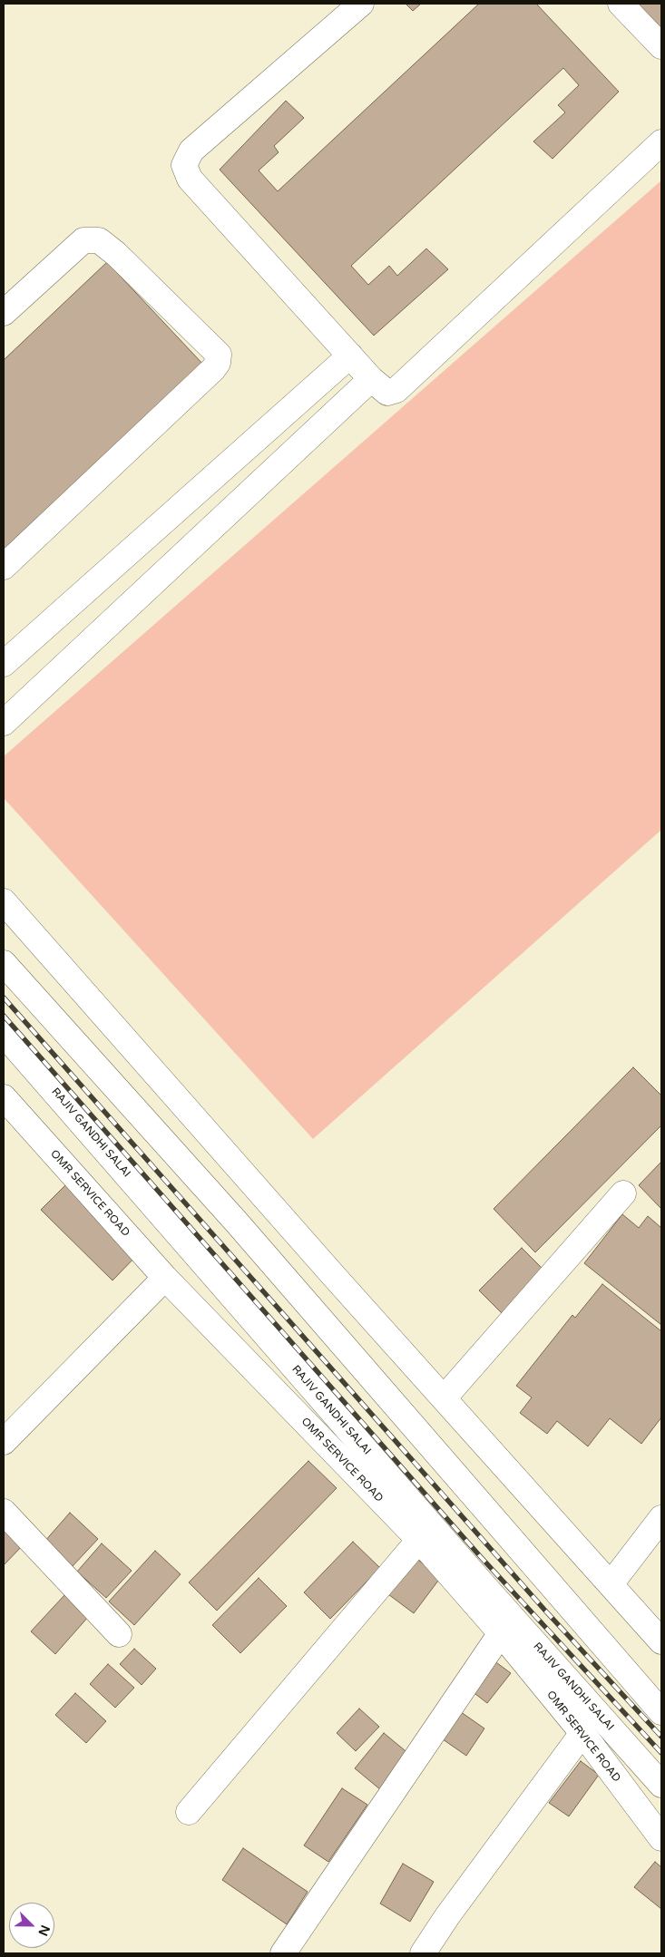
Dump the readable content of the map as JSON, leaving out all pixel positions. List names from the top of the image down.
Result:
{
  "streets": {
    "street": ["RAJIV GANDHI SALAI", "OMR SERVICE ROAD"]
  },
  "north": "bottom right"
}
